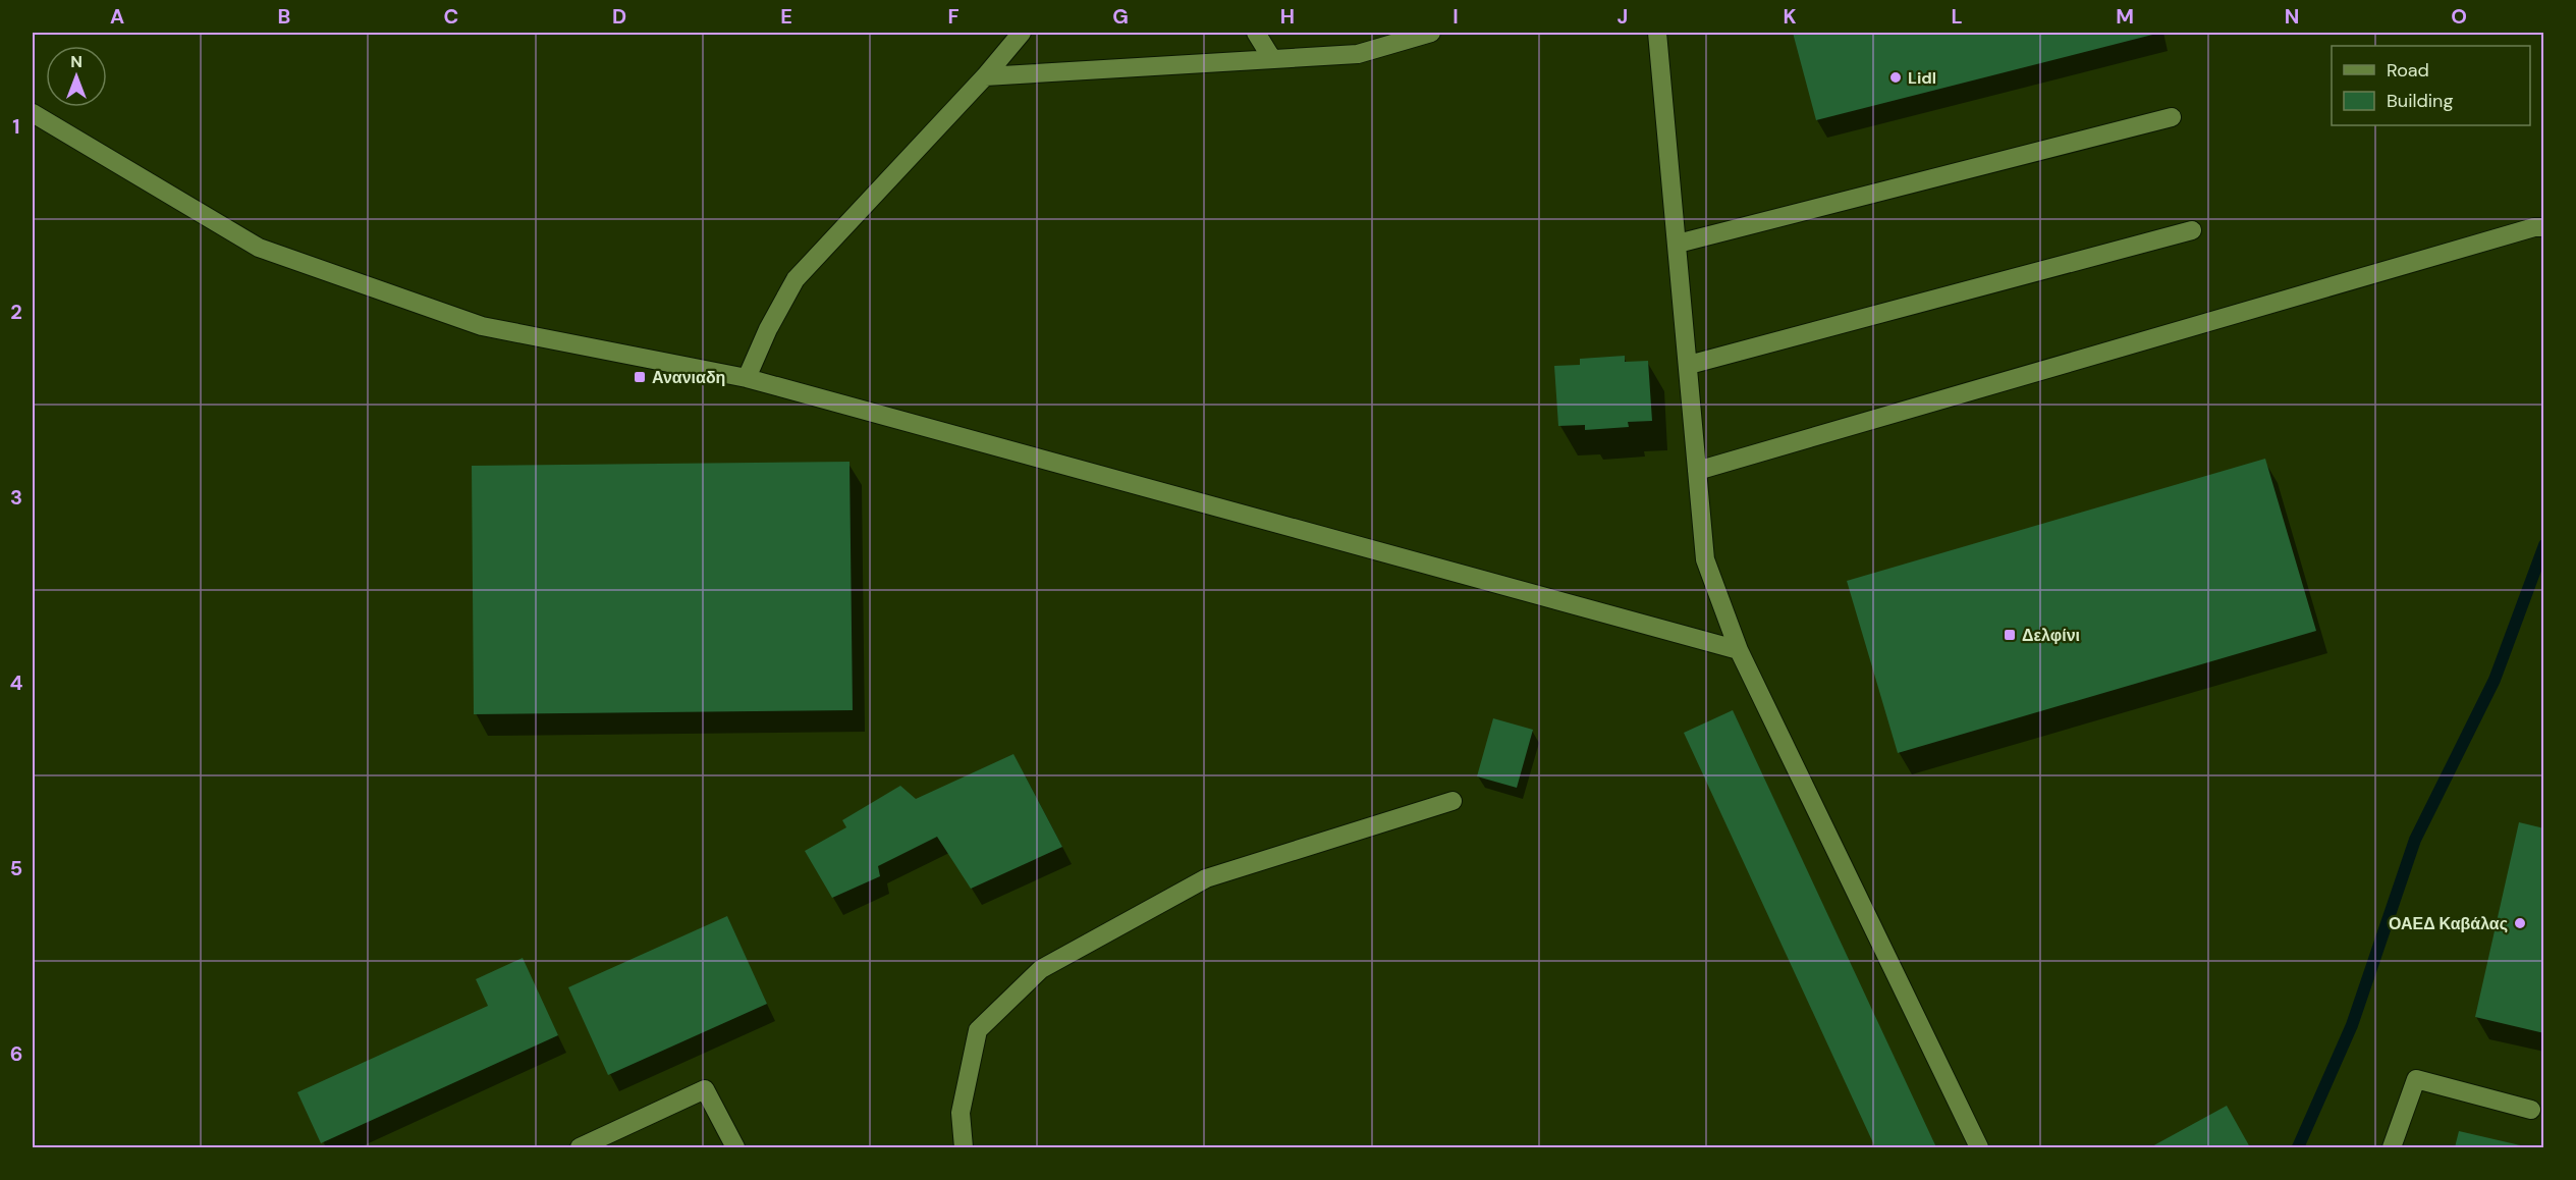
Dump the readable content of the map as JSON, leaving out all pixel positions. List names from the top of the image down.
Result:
{
  "places": {
    "other": ["Lidl", "ΟΑΕΔ Καβάλας"],
    "transit": ["Ανανιαδη", "Δελφίνι"]
  },
  "legend": ["Road", "Building"],
  "north": "top",
  "grid": {
    "columns": [
      "A",
      "B",
      "C",
      "D",
      "E",
      "F",
      "G",
      "H",
      "I",
      "J",
      "K",
      "L",
      "M",
      "N",
      "O"
    ],
    "rows": [
      "1",
      "2",
      "3",
      "4",
      "5",
      "6"
    ]
  }
}
